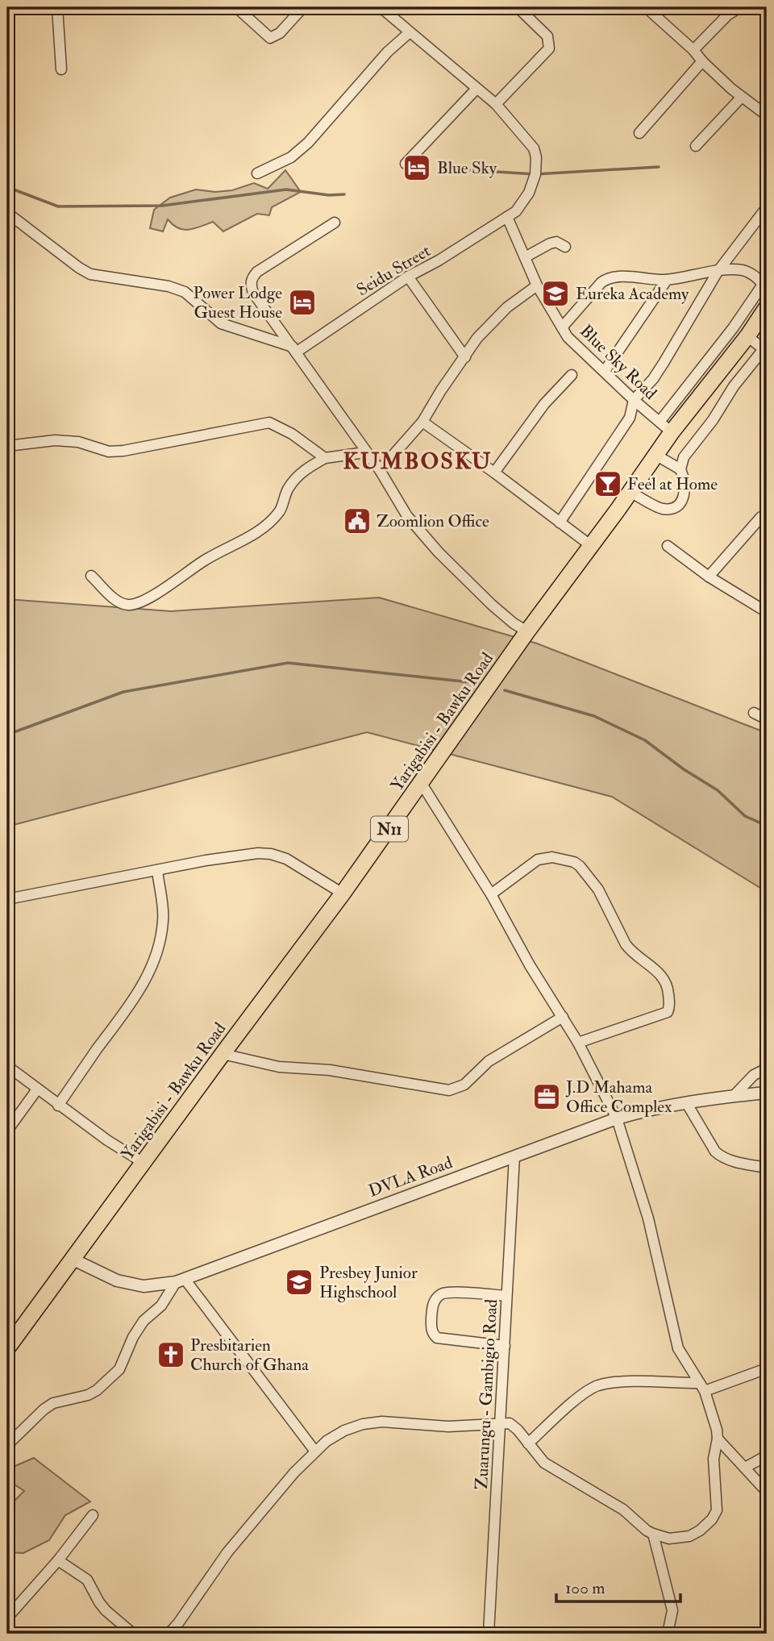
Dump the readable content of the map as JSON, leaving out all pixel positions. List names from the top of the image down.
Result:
{
  "streets": {
    "highway": ["Yarigabisi - Bawku Road", "N11"],
    "street": [
      "Seidu Street",
      "Blue Sky Road",
      "DVLA Road",
      "Zuarungu - Gambigio Road"
    ]
  },
  "crossings": [
    ["Seidu Street", "Blue Sky Road"],
    ["Blue Sky Road", "Yarigabisi - Bawku Road"],
    ["Yarigabisi - Bawku Road", "DVLA Road"],
    ["DVLA Road", "Zuarungu - Gambigio Road"]
  ],
  "districts": ["KUMBOSKU"],
  "places": {
    "hotel": ["Blue Sky", "Power Lodge Guest House"],
    "school or university": ["Eureka Academy", "Presbey Junior Highschool"],
    "bar": ["Feel at Home"],
    "public building": ["Zoomlion Office"],
    "office": ["J.D Mahama Office Complex"],
    "church": ["Presbitarien Church of Ghana"]
  },
  "scale_bar": "100 m"
}
